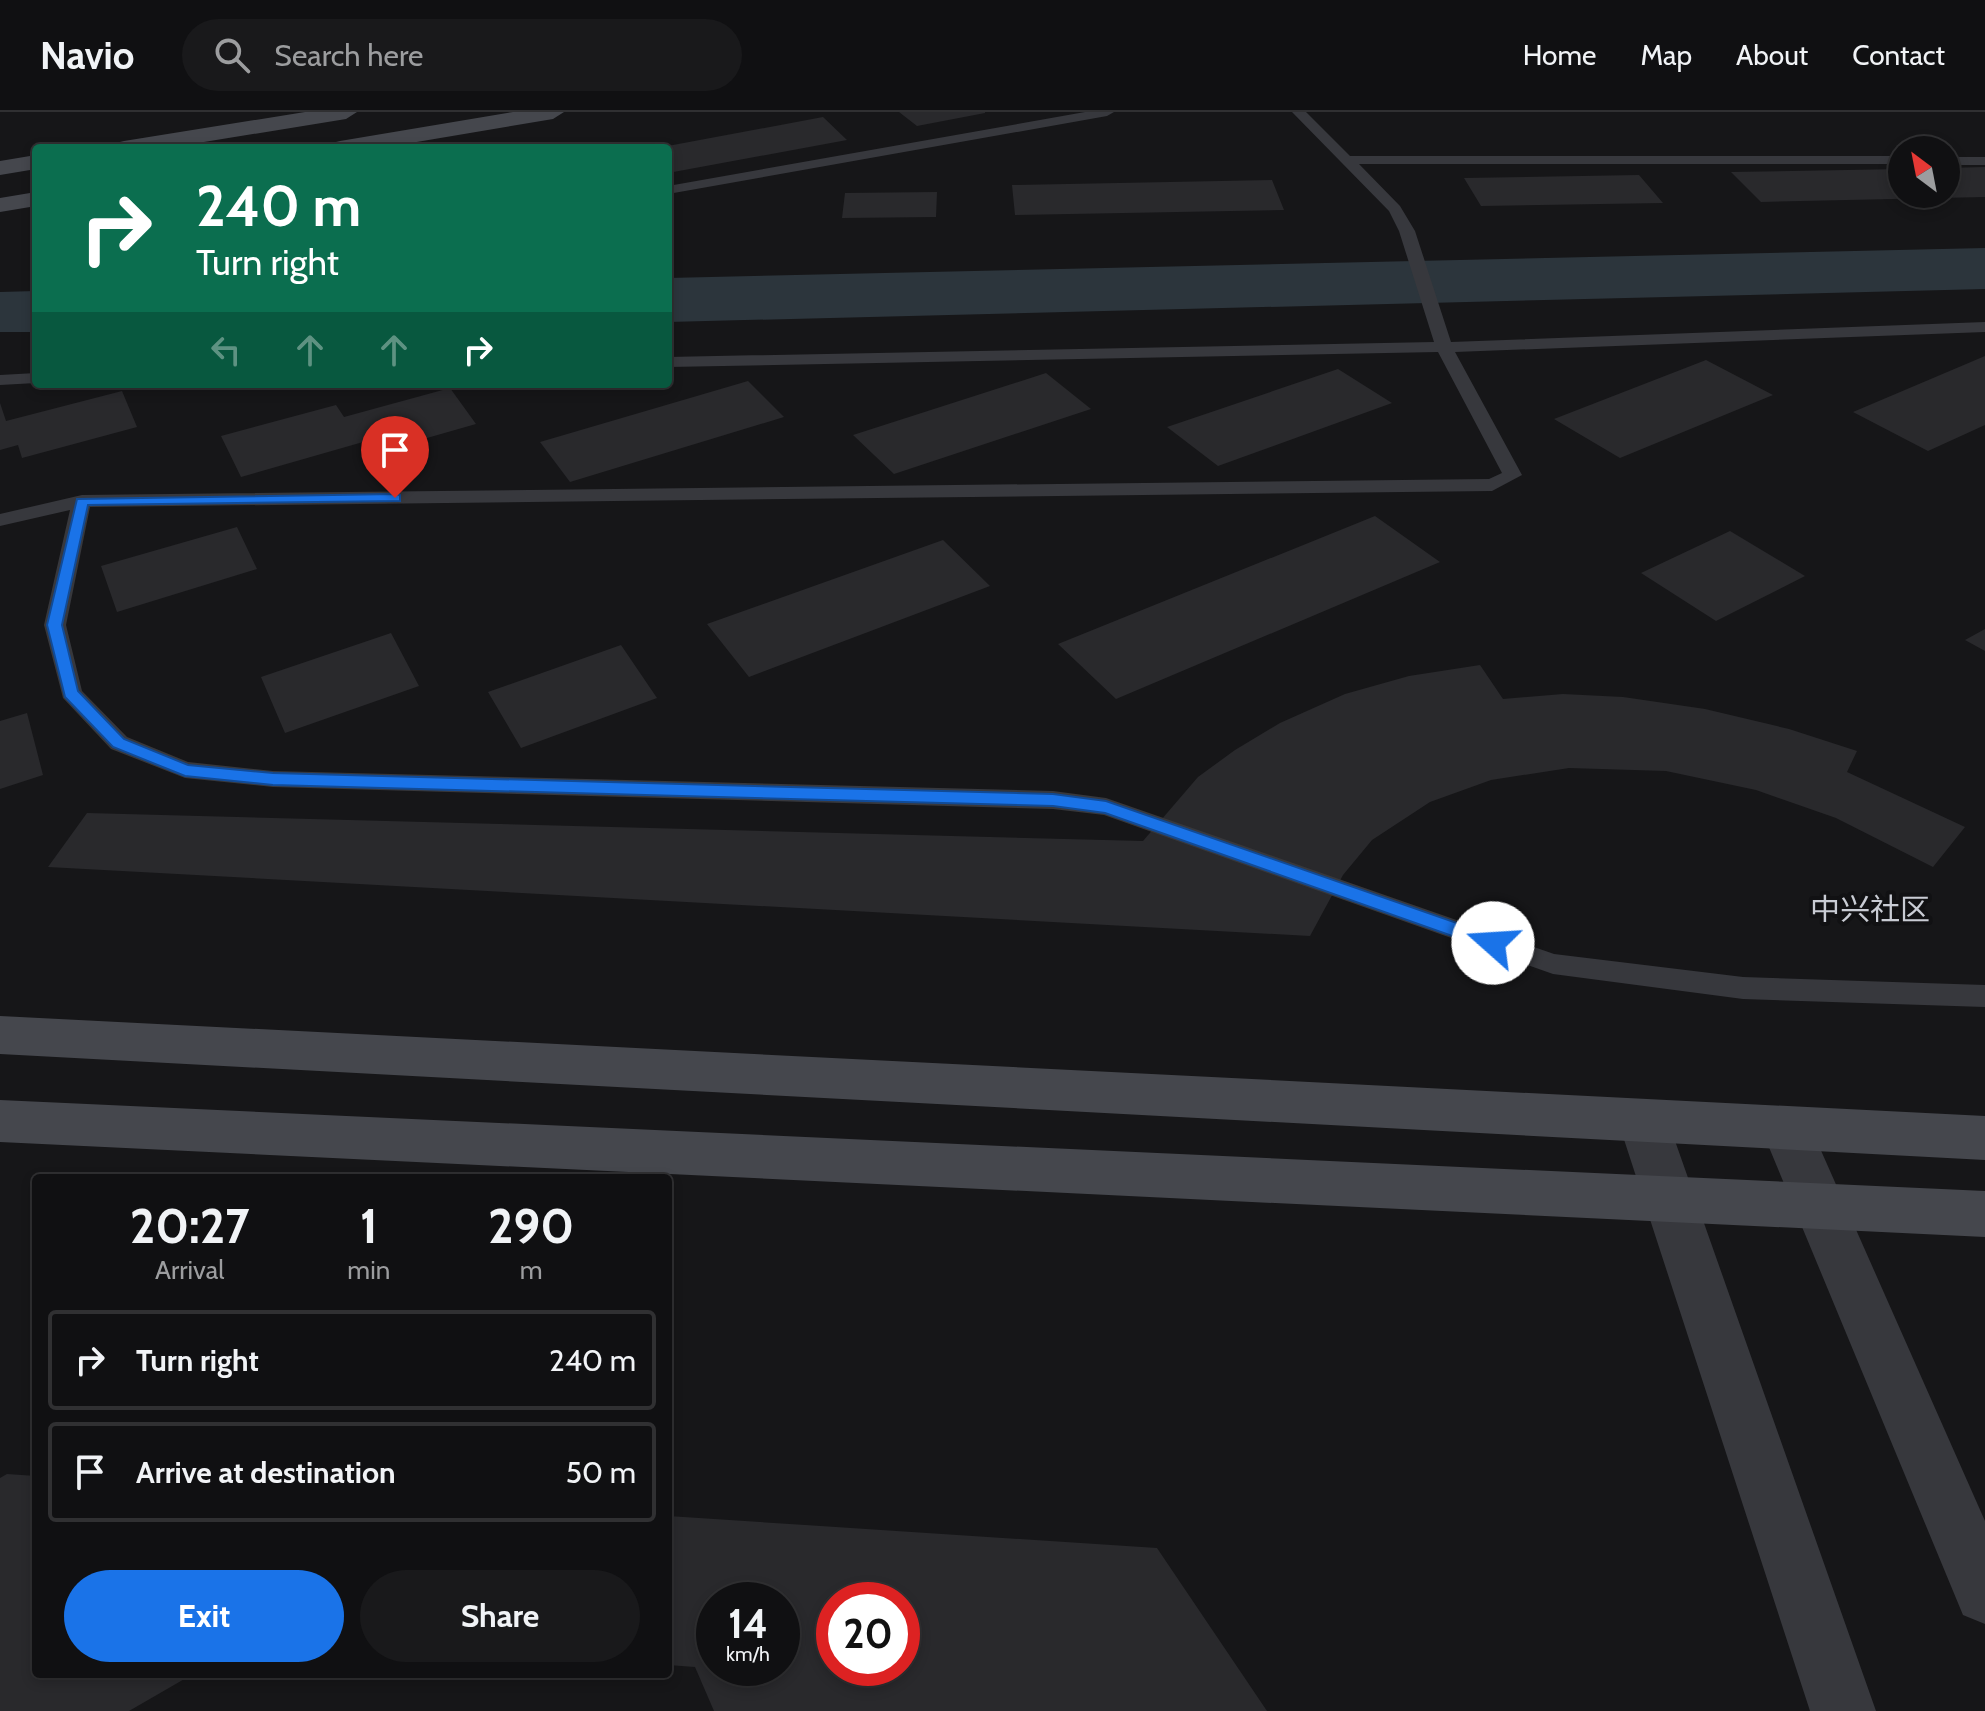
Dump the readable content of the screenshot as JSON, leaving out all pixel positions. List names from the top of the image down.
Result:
{
  "districts": ["中兴社区"],
  "north": "top left",
  "page": {
    "header": "Navio",
    "search": "Search here",
    "nav": [
      "Home",
      "Map",
      "About",
      "Contact"
    ],
    "turn": ["240 m", "Turn right"],
    "eta": [
      "20:27",
      "Arrival",
      "1",
      "min",
      "290",
      "m"
    ],
    "list": [
      {
        "name": "Turn right",
        "value": "240 m"
      },
      {
        "name": "Arrive at destination",
        "value": "50 m"
      }
    ],
    "buttons": ["Exit", "Share"],
    "speed": "14 km/h",
    "limit": "20"
  }
}
